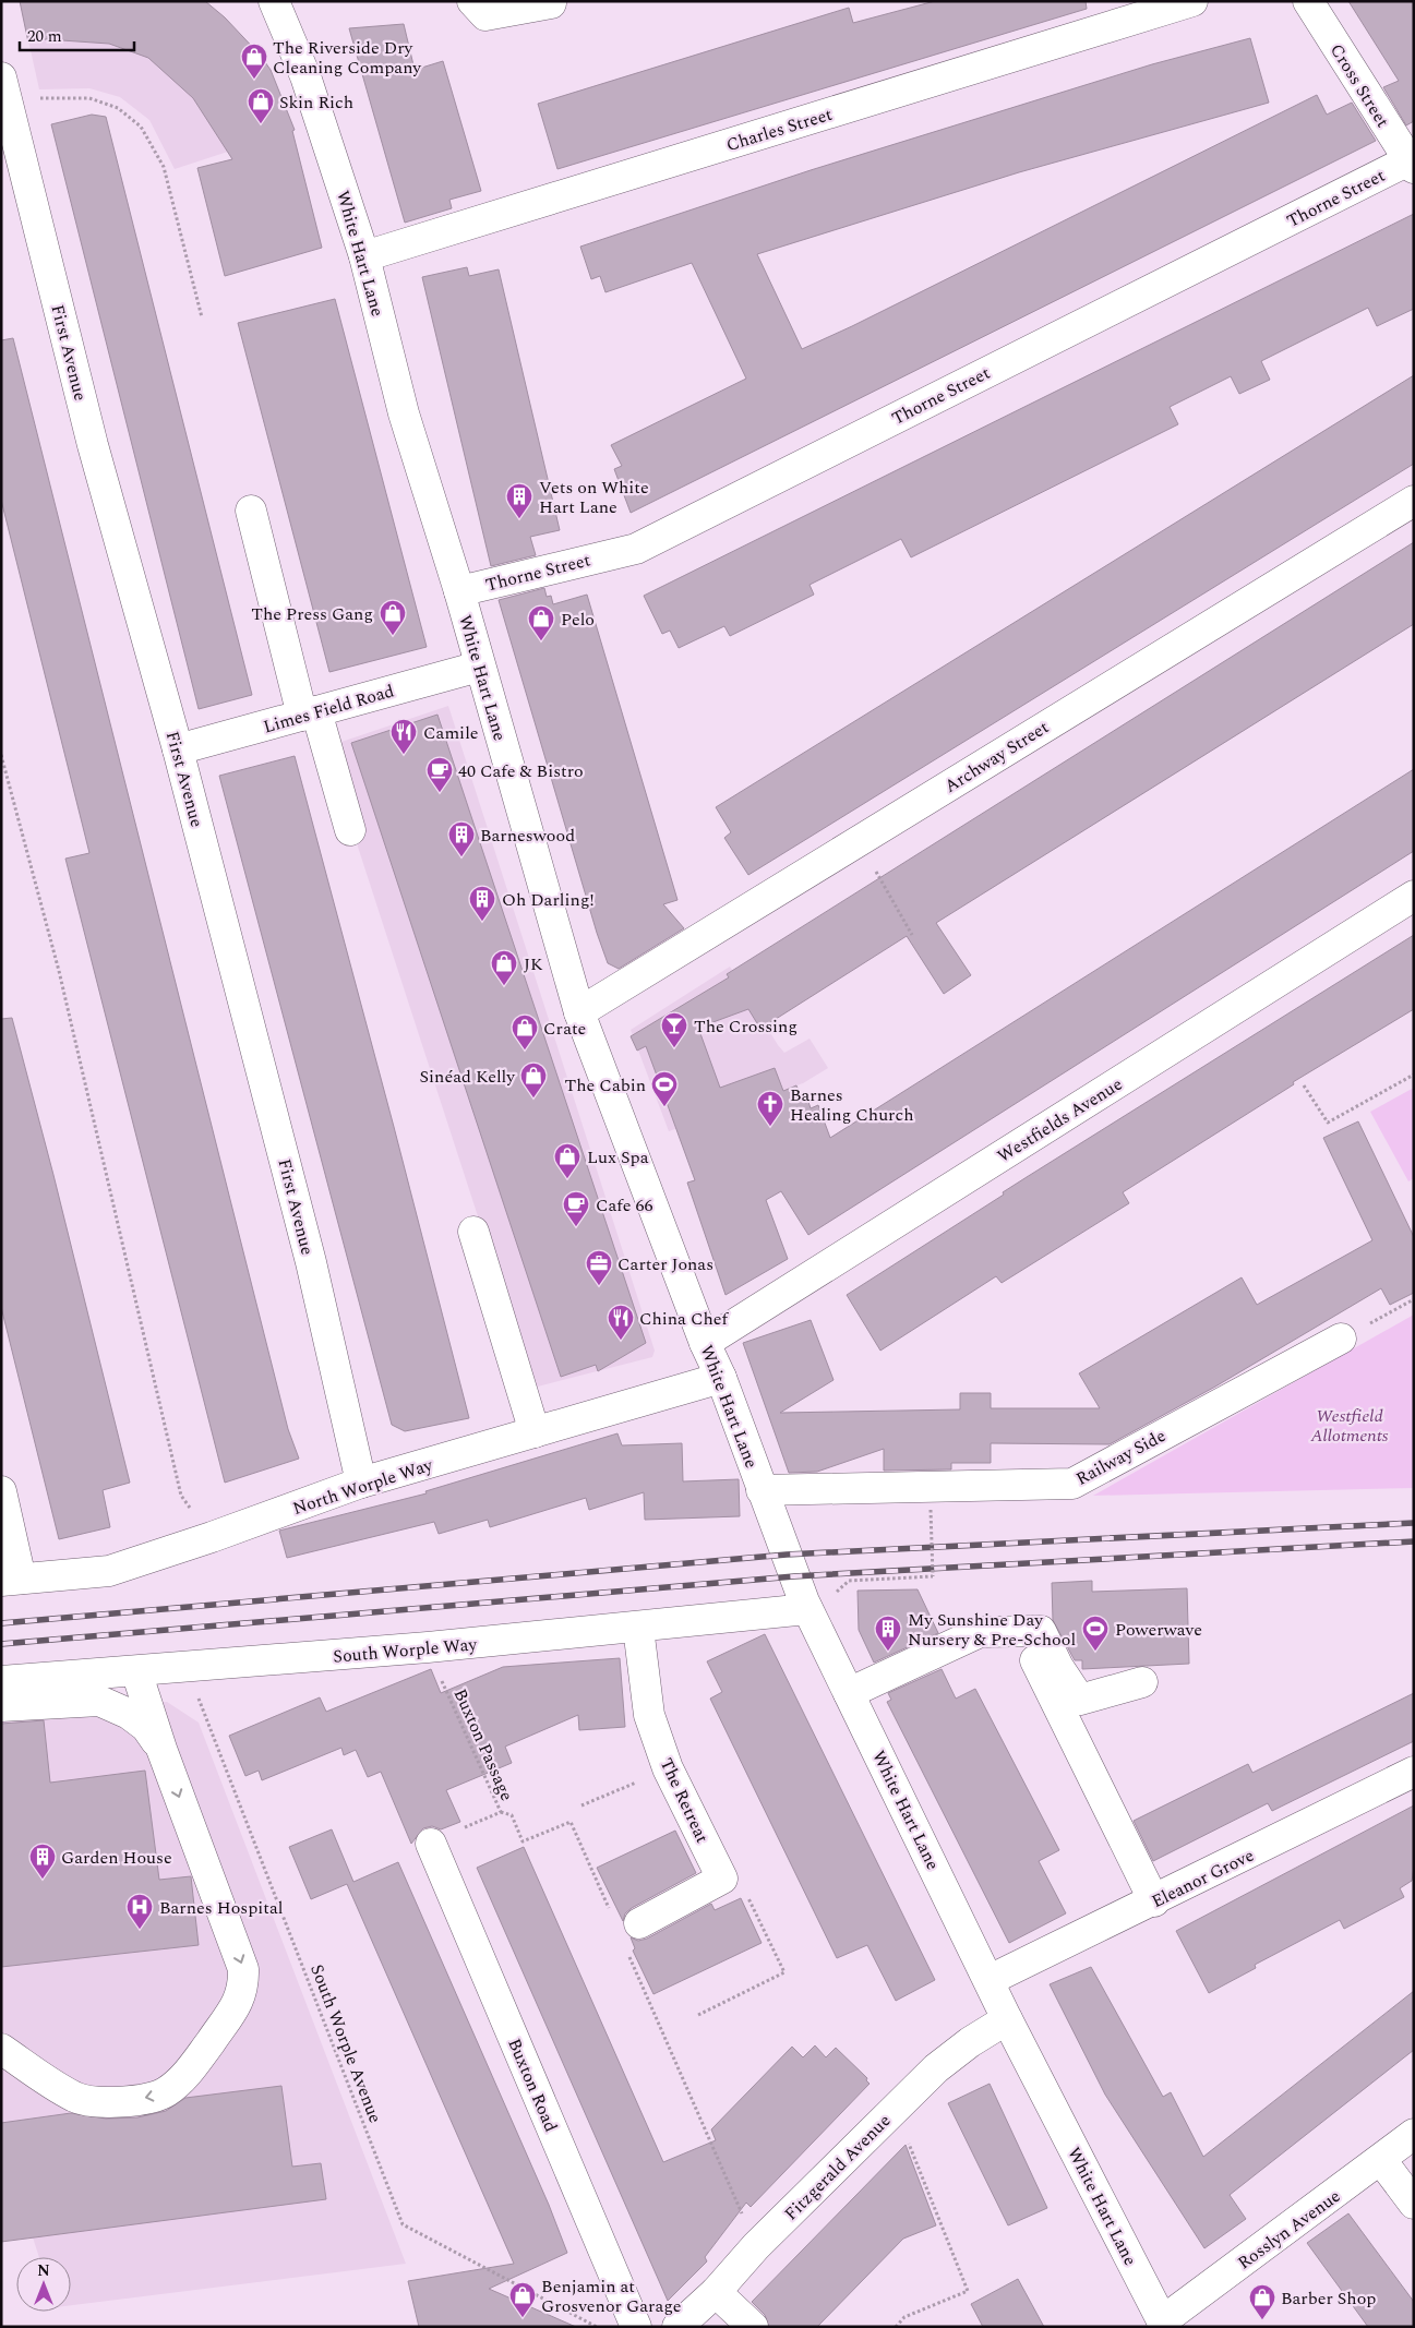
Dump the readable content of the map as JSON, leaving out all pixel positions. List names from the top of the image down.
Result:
{
  "streets": {
    "street": [
      "Cross Street",
      "Charles Street",
      "Thorne Street",
      "White Hart Lane",
      "First Avenue",
      "Limes Field Road",
      "Archway Street",
      "Westfields Avenue",
      "Railway Side",
      "North Worple Way",
      "South Worple Way",
      "The Retreat",
      "Eleanor Grove",
      "Buxton Road",
      "Fitzgerald Avenue",
      "Rosslyn Avenue"
    ],
    "path": ["Buxton Passage", "South Worple Avenue"]
  },
  "crossings": [
    ["Cross Street", "Thorne Street"],
    ["Charles Street", "White Hart Lane"],
    ["Thorne Street", "White Hart Lane"],
    ["White Hart Lane", "Limes Field Road"],
    ["White Hart Lane", "Archway Street"],
    ["White Hart Lane", "Westfields Avenue"],
    ["White Hart Lane", "Railway Side"],
    ["White Hart Lane", "North Worple Way"],
    ["White Hart Lane", "South Worple Way"],
    ["White Hart Lane", "Eleanor Grove"],
    ["White Hart Lane", "Fitzgerald Avenue"],
    ["White Hart Lane", "Rosslyn Avenue"],
    ["First Avenue", "Limes Field Road"],
    ["First Avenue", "North Worple Way"],
    ["South Worple Way", "Buxton Passage"],
    ["South Worple Way", "The Retreat"],
    ["South Worple Way", "South Worple Avenue"],
    ["Buxton Passage", "Buxton Road"]
  ],
  "parks": ["Westfield Allotments"],
  "places": {
    "shop": [
      "The Riverside Dry Cleaning Company",
      "Skin Rich",
      "The Press Gang",
      "Pelo",
      "JK",
      "Crate",
      "Sinéad Kelly",
      "Lux Spa",
      "Benjamin at Grosvenor Garage",
      "Barber Shop"
    ],
    "building": [
      "Vets on White Hart Lane",
      "Barneswood",
      "Oh Darling!",
      "My Sunshine Day Nursery & Pre-School",
      "Garden House"
    ],
    "restaurant": ["Camile", "China Chef"],
    "cafe": ["40 Cafe & Bistro", "Cafe 66"],
    "bar": ["The Crossing"],
    "sports": ["The Cabin", "Powerwave"],
    "church": ["Barnes Healing Church"],
    "office": ["Carter Jonas"],
    "hospital": ["Barnes Hospital"]
  },
  "scale_bar": "20 m",
  "north": "top"
}
